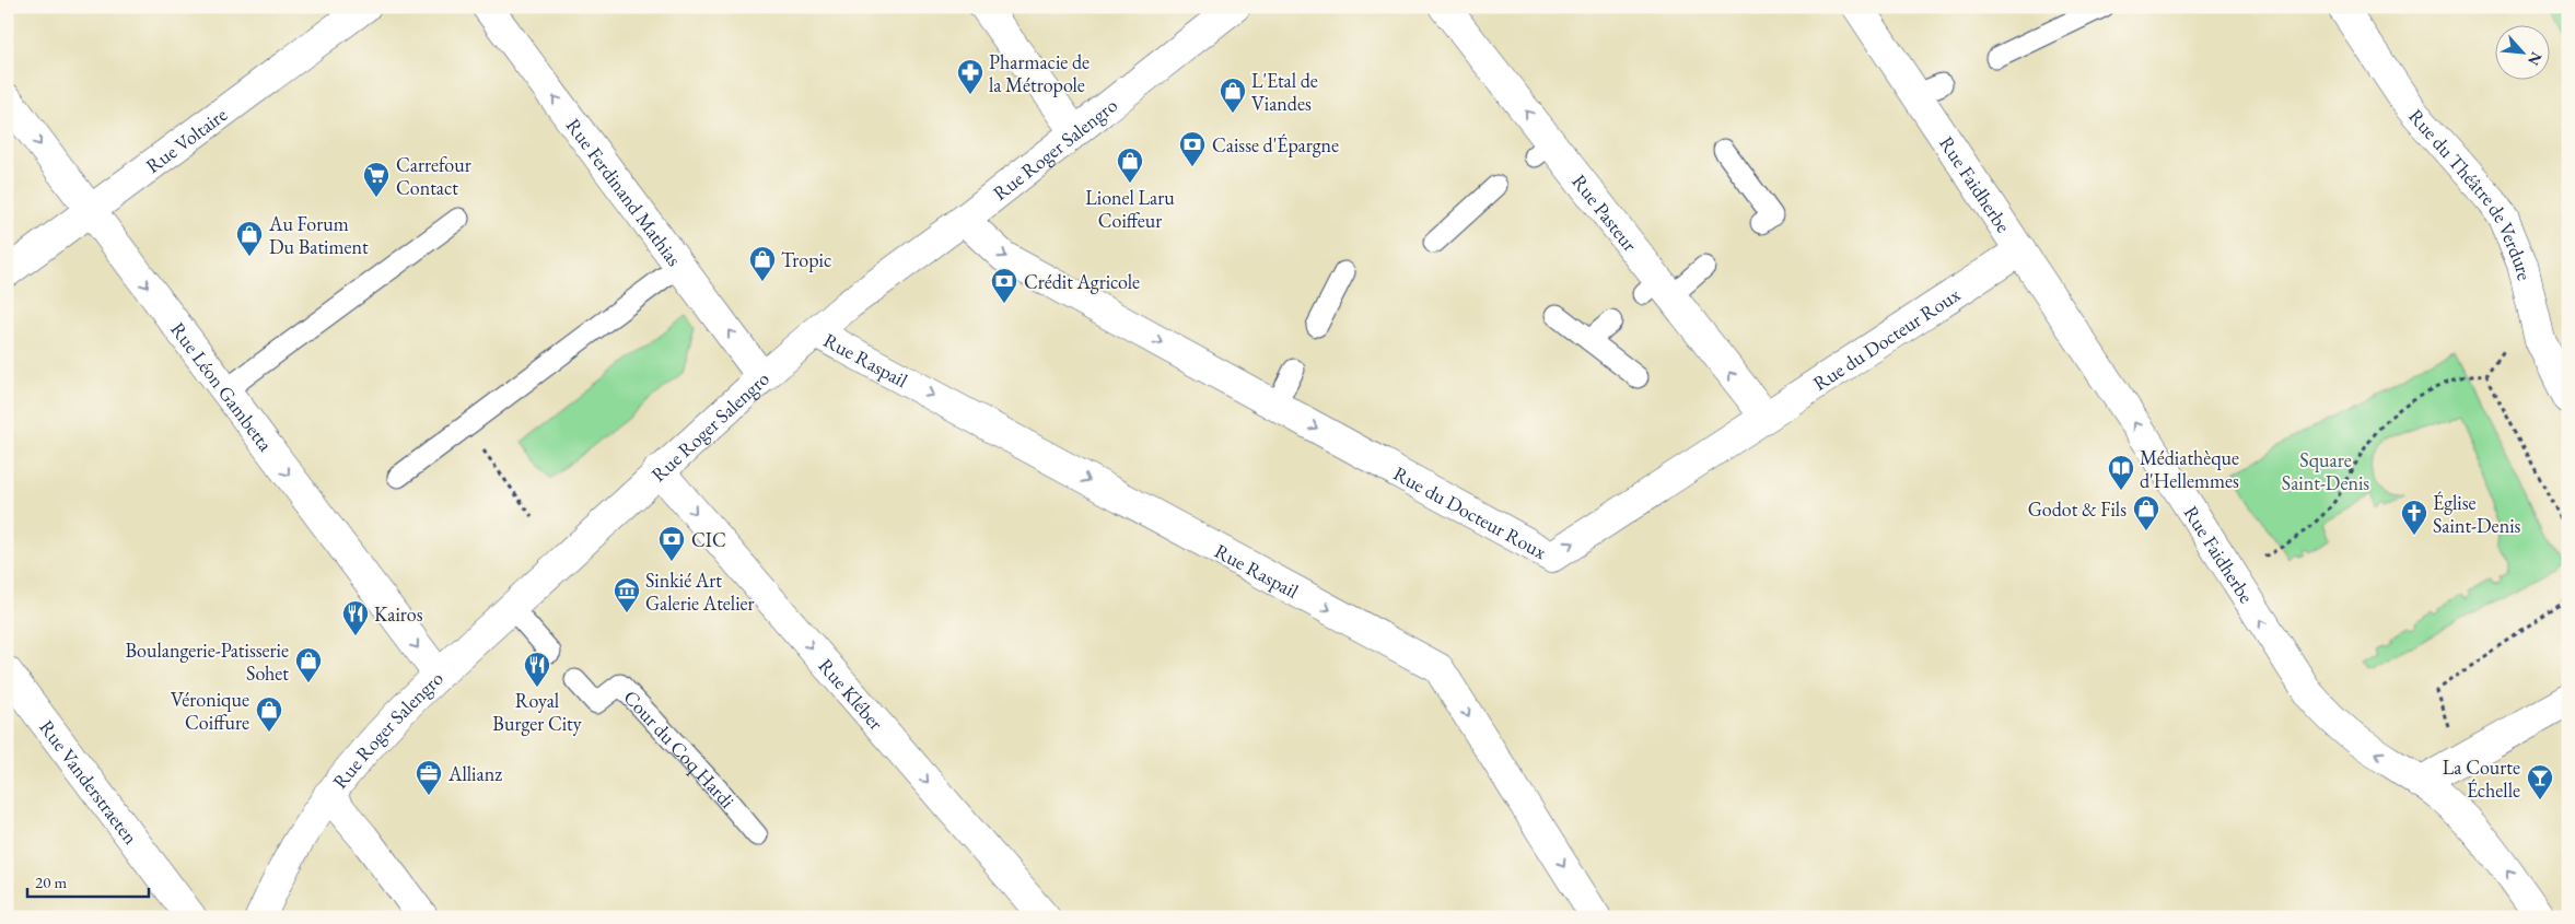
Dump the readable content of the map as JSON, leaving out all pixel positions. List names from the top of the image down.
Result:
{
  "streets": {
    "street": [
      "Rue Voltaire",
      "Rue Roger Salengro",
      "Rue Faidherbe",
      "Rue Ferdinand Mathias",
      "Rue du Théâtre de Verdure",
      "Rue Pasteur",
      "Rue du Docteur Roux",
      "Rue Raspail",
      "Rue Léon Gambetta",
      "Rue Kléber",
      "Rue Vanderstraeten"
    ],
    "lane": ["Cour du Coq Hardi"]
  },
  "crossings": [
    ["Rue Voltaire", "Rue Léon Gambetta"],
    ["Rue Roger Salengro", "Rue Ferdinand Mathias"],
    ["Rue Roger Salengro", "Rue du Docteur Roux"],
    ["Rue Roger Salengro", "Rue Raspail"],
    ["Rue Roger Salengro", "Rue Léon Gambetta"],
    ["Rue Roger Salengro", "Rue Kléber"],
    ["Rue Faidherbe", "Rue du Docteur Roux"],
    ["Rue Pasteur", "Rue du Docteur Roux"]
  ],
  "one_way": [
    "Rue Faidherbe",
    "Rue Ferdinand Mathias",
    "Rue Pasteur",
    "Rue du Docteur Roux",
    "Rue Raspail",
    "Rue Léon Gambetta",
    "Rue Kléber"
  ],
  "parks": ["Square Saint-Denis"],
  "places": {
    "pharmacy": ["Pharmacie de la Métropole"],
    "shop": [
      "L'Etal de Viandes",
      "Lionel Laru Coiffeur",
      "Au Forum Du Batiment",
      "Tropic",
      "Godot & Fils",
      "Boulangerie-Patisserie Sohet",
      "Véronique Coiffure"
    ],
    "bank": ["Caisse d'Épargne", "Crédit Agricole", "CIC"],
    "supermarket": ["Carrefour Contact"],
    "library": ["Médiathèque d'Hellemmes"],
    "church": ["Église Saint-Denis"],
    "museum": ["Sinkié Art Galerie Atelier"],
    "restaurant": ["Kairos", "Royal Burger City"],
    "office": ["Allianz"],
    "bar": ["La Courte Échelle"]
  },
  "scale_bar": "20 m",
  "north": "bottom right"
}
